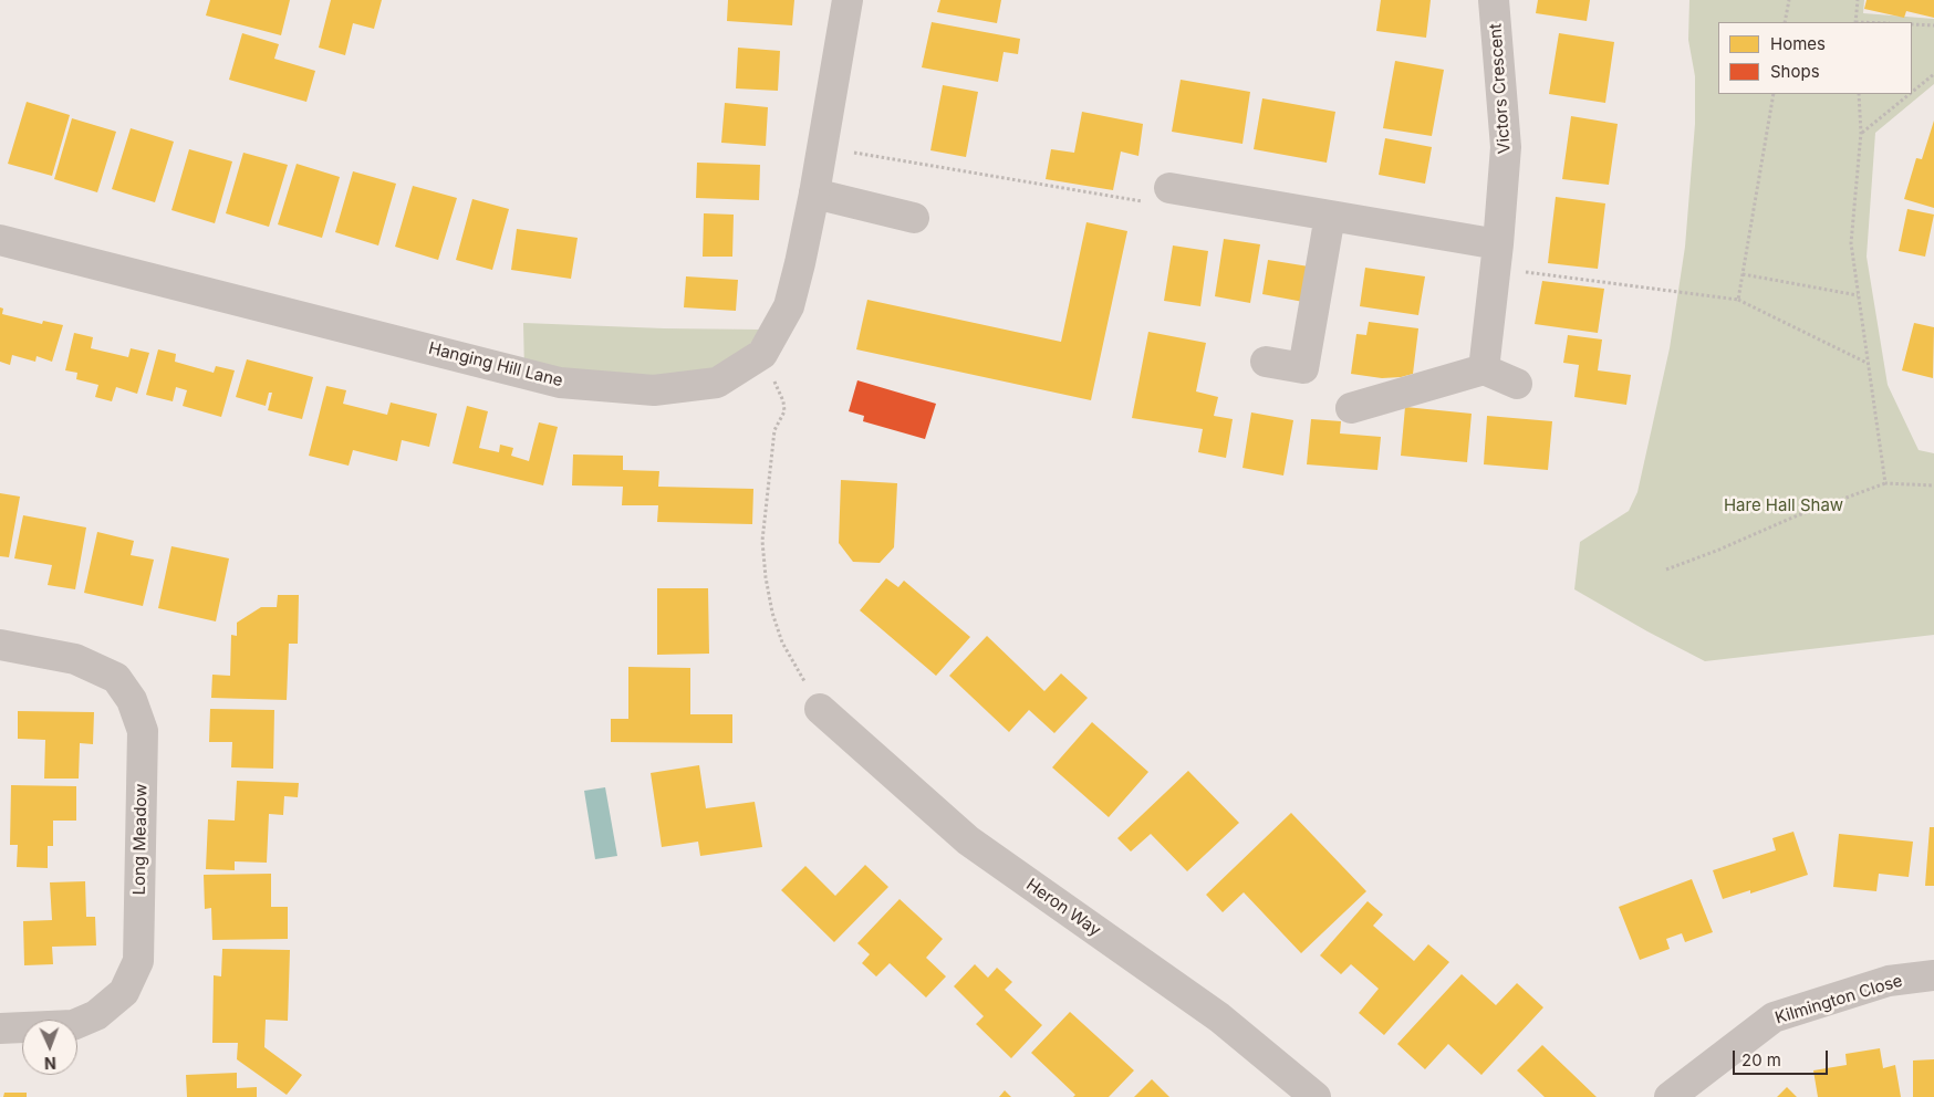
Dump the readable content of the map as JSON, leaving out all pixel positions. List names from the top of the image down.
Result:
{
  "streets": {
    "street": [
      "Victors Crescent",
      "Hanging Hill Lane",
      "Long Meadow",
      "Heron Way",
      "Kilmington Close"
    ]
  },
  "parks": ["Hare Hall Shaw"],
  "legend": ["Homes", "Shops"],
  "scale_bar": "20 m",
  "north": "bottom"
}
